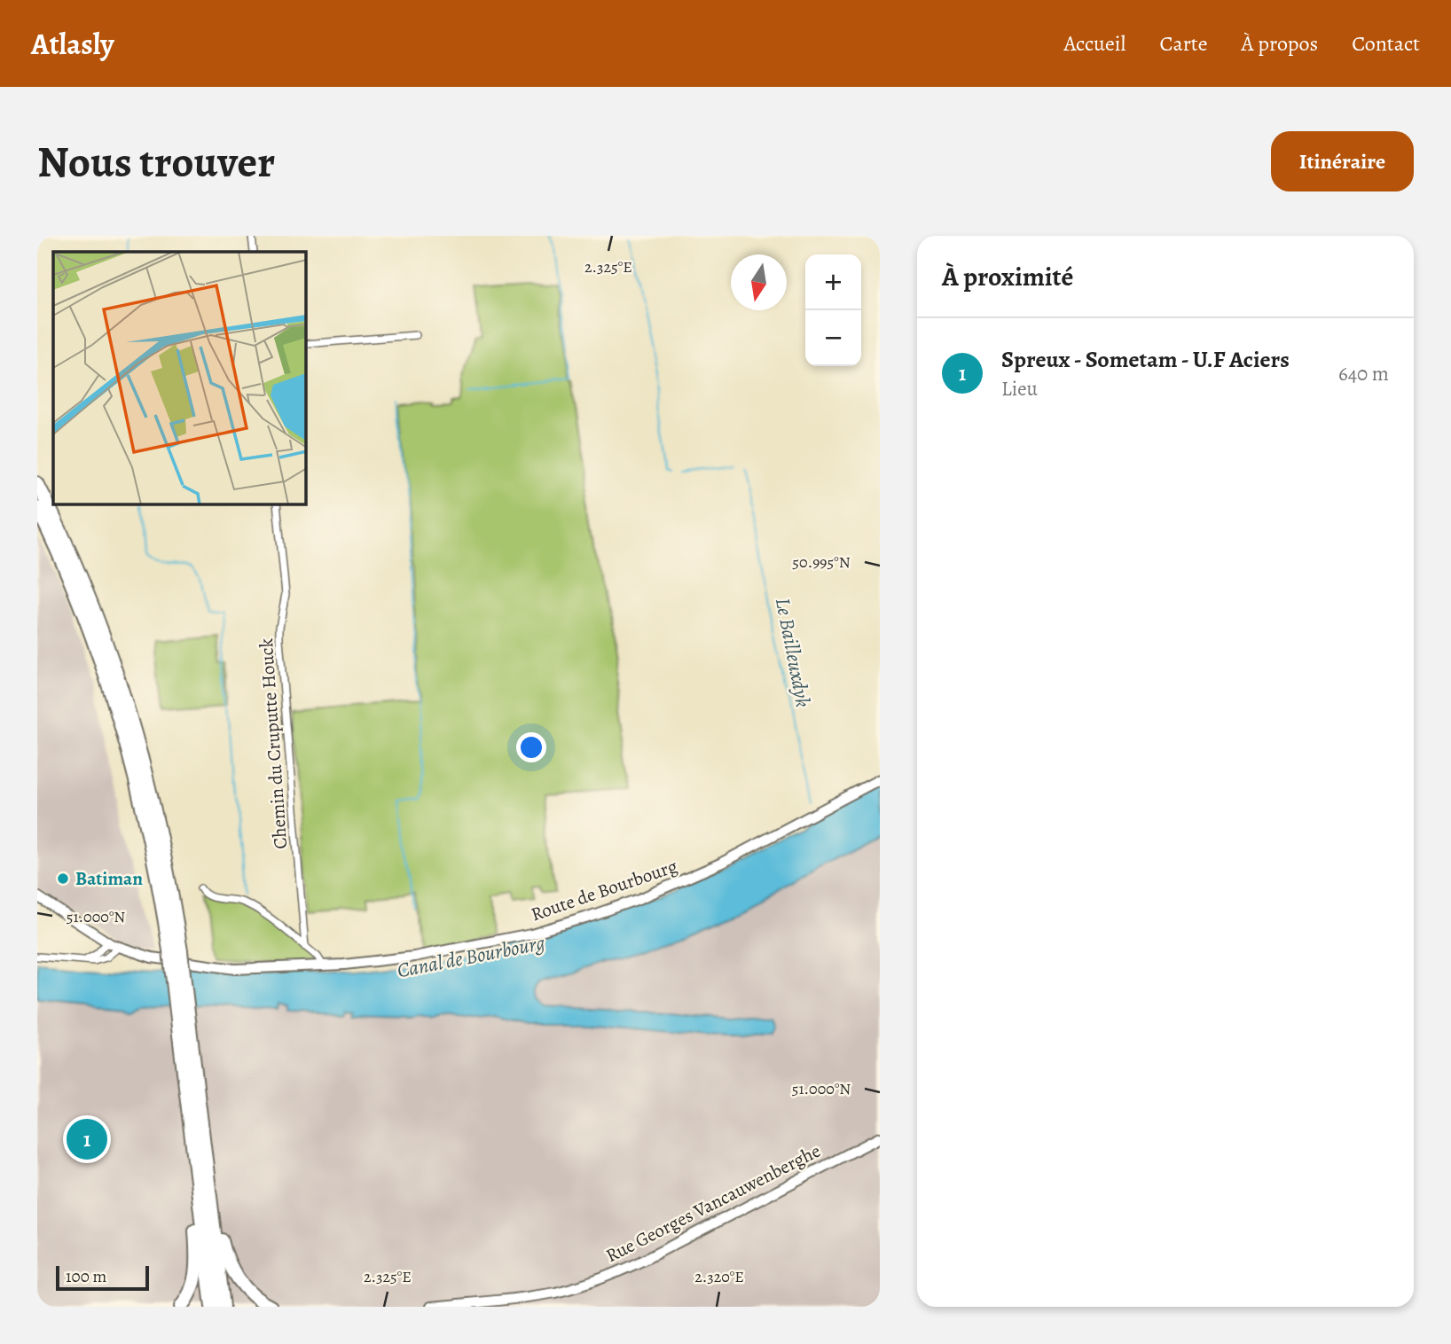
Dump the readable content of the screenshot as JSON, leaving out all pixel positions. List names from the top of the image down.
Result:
{
  "streets": {
    "main road": ["Route de Bourbourg", "Rue Georges Vancauwenberghe"],
    "street": ["Chemin du Cruputte Houck"]
  },
  "water": ["Le Bailleuxdyk", "Canal de Bourbourg"],
  "places": ["Batiman"],
  "scale_bar": "100 m",
  "north": "bottom",
  "page": {
    "header": "Atlasly",
    "nav": [
      "Accueil",
      "Carte",
      "À propos",
      "Contact"
    ],
    "buttons": "Itinéraire",
    "title": "Nous trouver",
    "heading": "À proximité",
    "map_buttons": ["+", "−"],
    "list": [
      {
        "mark": "1",
        "name": "Spreux - Sometam - U.F Aciers",
        "note": "Lieu",
        "value": "640 m"
      }
    ],
    "pins": "1",
    "scale": "100 m"
  },
  "coordinates": [
    "2.325°E",
    "50.995°N",
    "51.000°N",
    "2.320°E"
  ]
}
